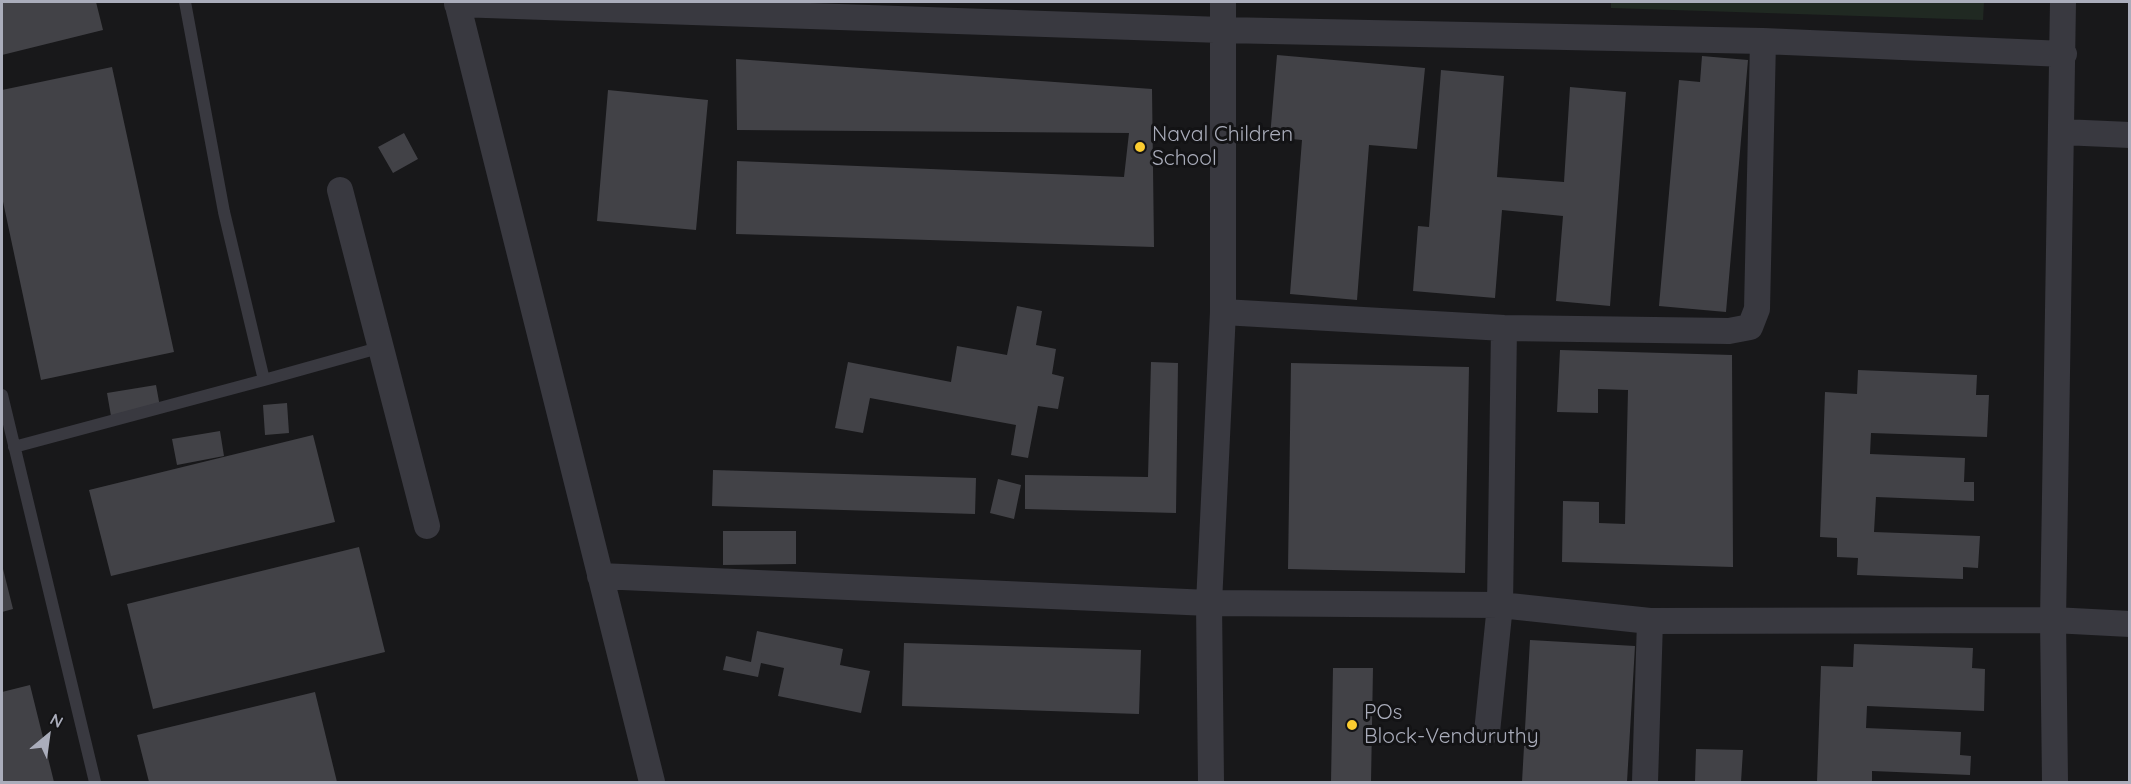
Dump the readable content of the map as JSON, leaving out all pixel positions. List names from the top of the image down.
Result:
{
  "places": ["Naval Children School", "POs Block-Venduruthy"],
  "north": "top right"
}
